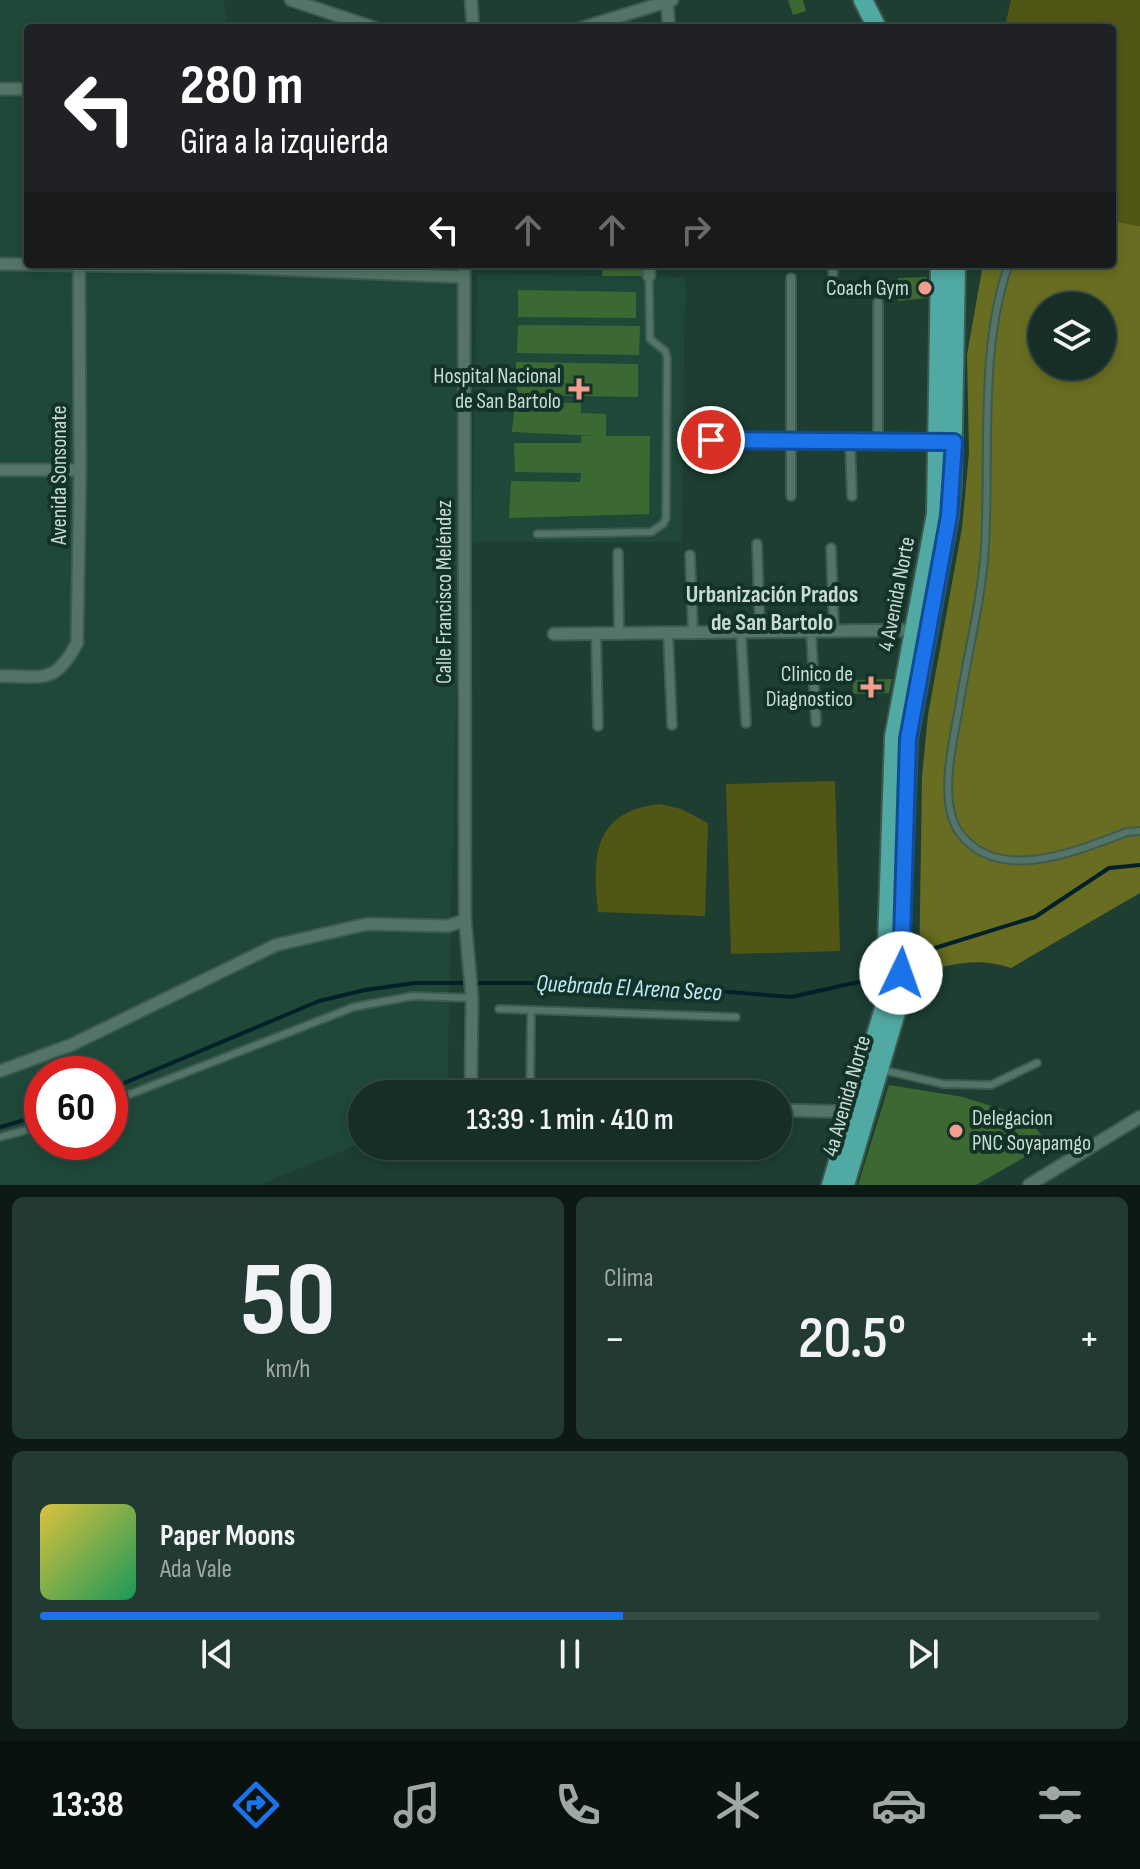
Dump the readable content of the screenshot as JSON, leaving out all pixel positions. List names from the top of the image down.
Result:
{
  "streets": {
    "main road": ["4 Avenida Norte", "4a Avenida Norte"],
    "street": ["Avenida Sonsonate", "Calle Francisco Meléndez"]
  },
  "crossings": [
    ["4 Avenida Norte", "4a Avenida Norte"]
  ],
  "districts": ["Urbanización Prados de San Bartolo"],
  "water": ["Quebrada El Arena Seco"],
  "places": {
    "other": ["Coach Gym", "Delegacion PNC Soyapamgo"],
    "health": ["Hospital Nacional de San Bartolo", "Clinico de Diagnostico"]
  },
  "page": {
    "turn": ["280 m", "Gira a la izquierda"],
    "limit": "60",
    "trip": "13:39 · 1 min · 410 m",
    "tile": [
      ["50", "km/h"],
      "Clima"
    ],
    "heat": ["−", "20.5°", "+"],
    "song": ["Paper Moons", "Ada Vale"],
    "tabs": "13:38"
  }
}
